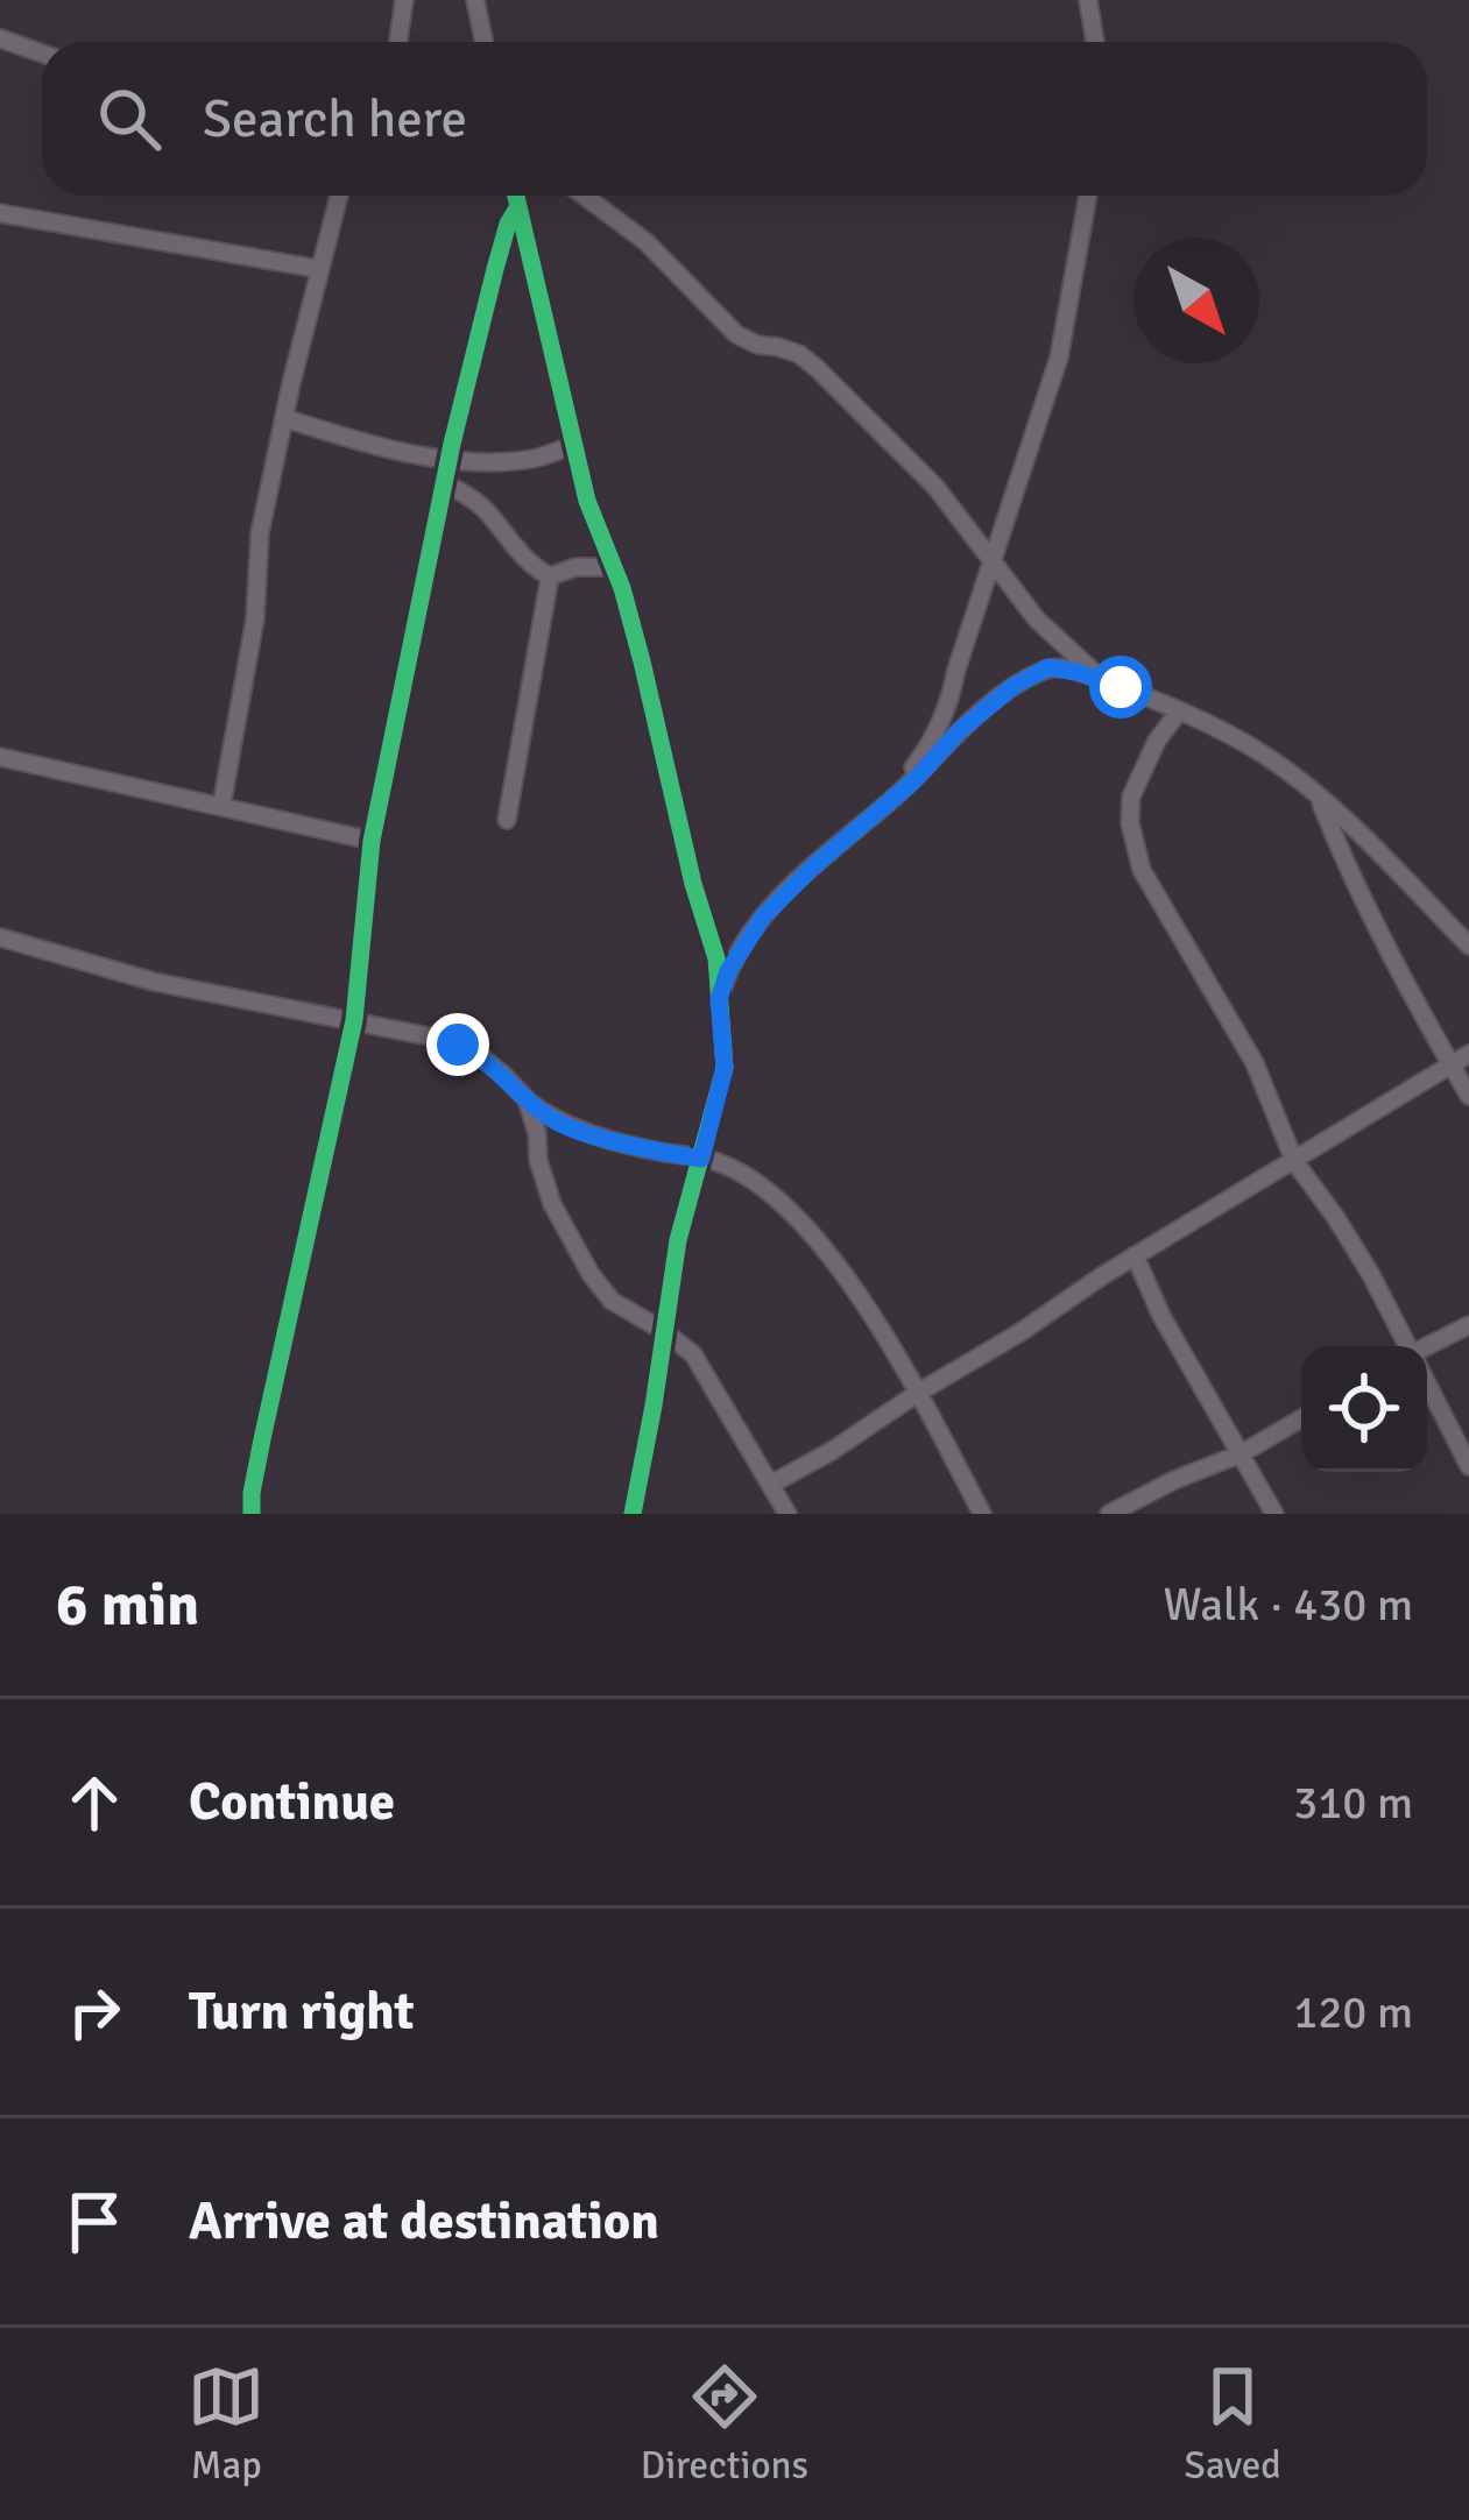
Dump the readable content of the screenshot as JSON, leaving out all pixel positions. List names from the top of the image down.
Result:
{
  "north": "bottom right",
  "page": {
    "search": "Search here",
    "heading": ["6 min", "Walk · 430 m"],
    "list": [
      ["Continue", "310 m"],
      ["Turn right", "120 m"],
      "Arrive at destination"
    ],
    "nav": ["Map", "Directions", "Saved"]
  }
}
